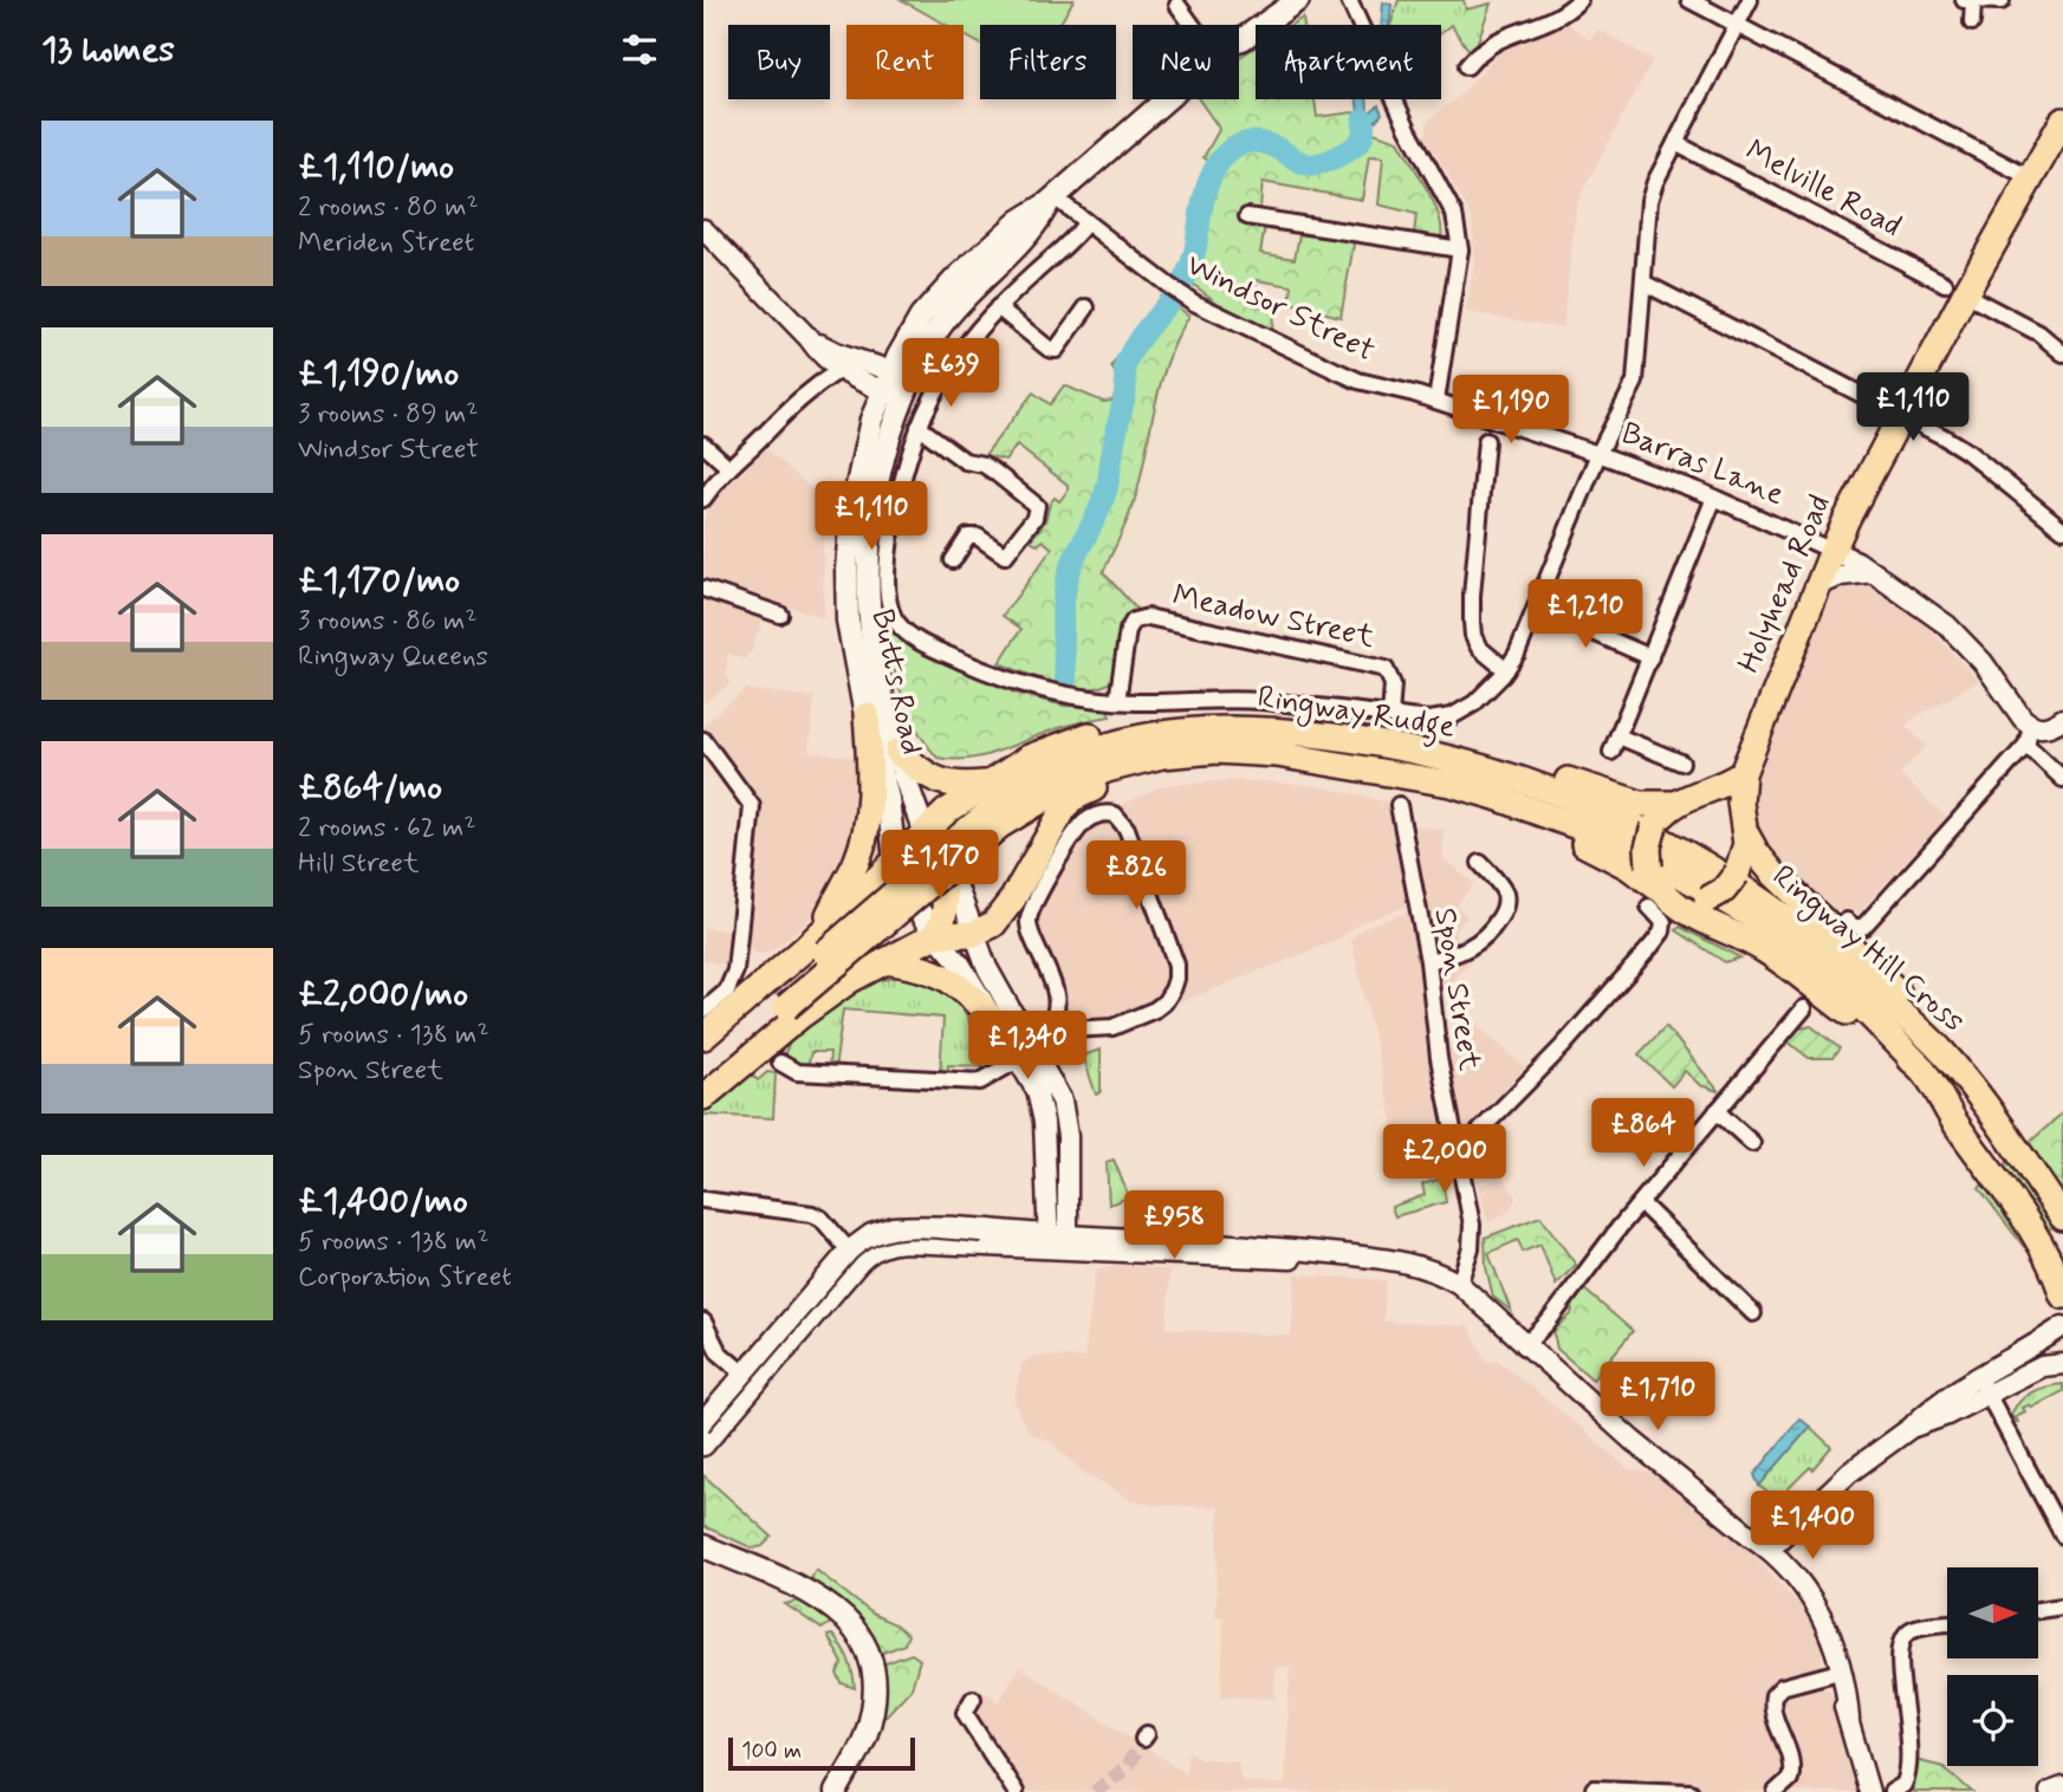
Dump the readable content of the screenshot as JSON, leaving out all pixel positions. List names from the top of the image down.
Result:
{
  "streets": {
    "highway": ["Holyhead Road", "Ringway Rudge", "Ringway Hill Cross"],
    "main road": ["Butts Road"],
    "street": [
      "Melville Road",
      "Windsor Street",
      "Barras Lane",
      "Meadow Street",
      "Spon Street"
    ]
  },
  "crossings": [
    ["Melville Road", "Holyhead Road"],
    ["Windsor Street", "Barras Lane"],
    ["Windsor Street", "Butts Road"],
    ["Barras Lane", "Holyhead Road"],
    ["Butts Road", "Ringway Rudge"],
    ["Ringway Rudge", "Ringway Hill Cross"]
  ],
  "scale_bar": "100 m",
  "north": "right",
  "page": {
    "heading": "13 homes",
    "chip": [
      "Buy",
      "Rent",
      "Filters",
      "New",
      "Apartment"
    ],
    "list": [
      {
        "name": "£1,110/mo",
        "note": "2 rooms · 80 m² · Meriden Street"
      },
      {
        "name": "£1,190/mo",
        "note": "3 rooms · 89 m² · Windsor Street"
      },
      {
        "name": "£1,170/mo",
        "note": "3 rooms · 86 m² · Ringway Queens"
      },
      {
        "name": "£864/mo",
        "note": "2 rooms · 62 m² · Hill Street"
      },
      {
        "name": "£2,000/mo",
        "note": "5 rooms · 138 m² · Spon Street"
      },
      {
        "name": "£1,400/mo",
        "note": "5 rooms · 138 m² · Corporation Street"
      }
    ],
    "price": [
      "£639",
      "£1,110",
      "£1,190",
      "£1,110",
      "£1,210",
      "£1,170",
      "£826",
      "£1,340",
      "£864",
      "£2,000",
      "£958",
      "£1,710",
      "£1,400"
    ],
    "scale": "100 m"
  }
}
